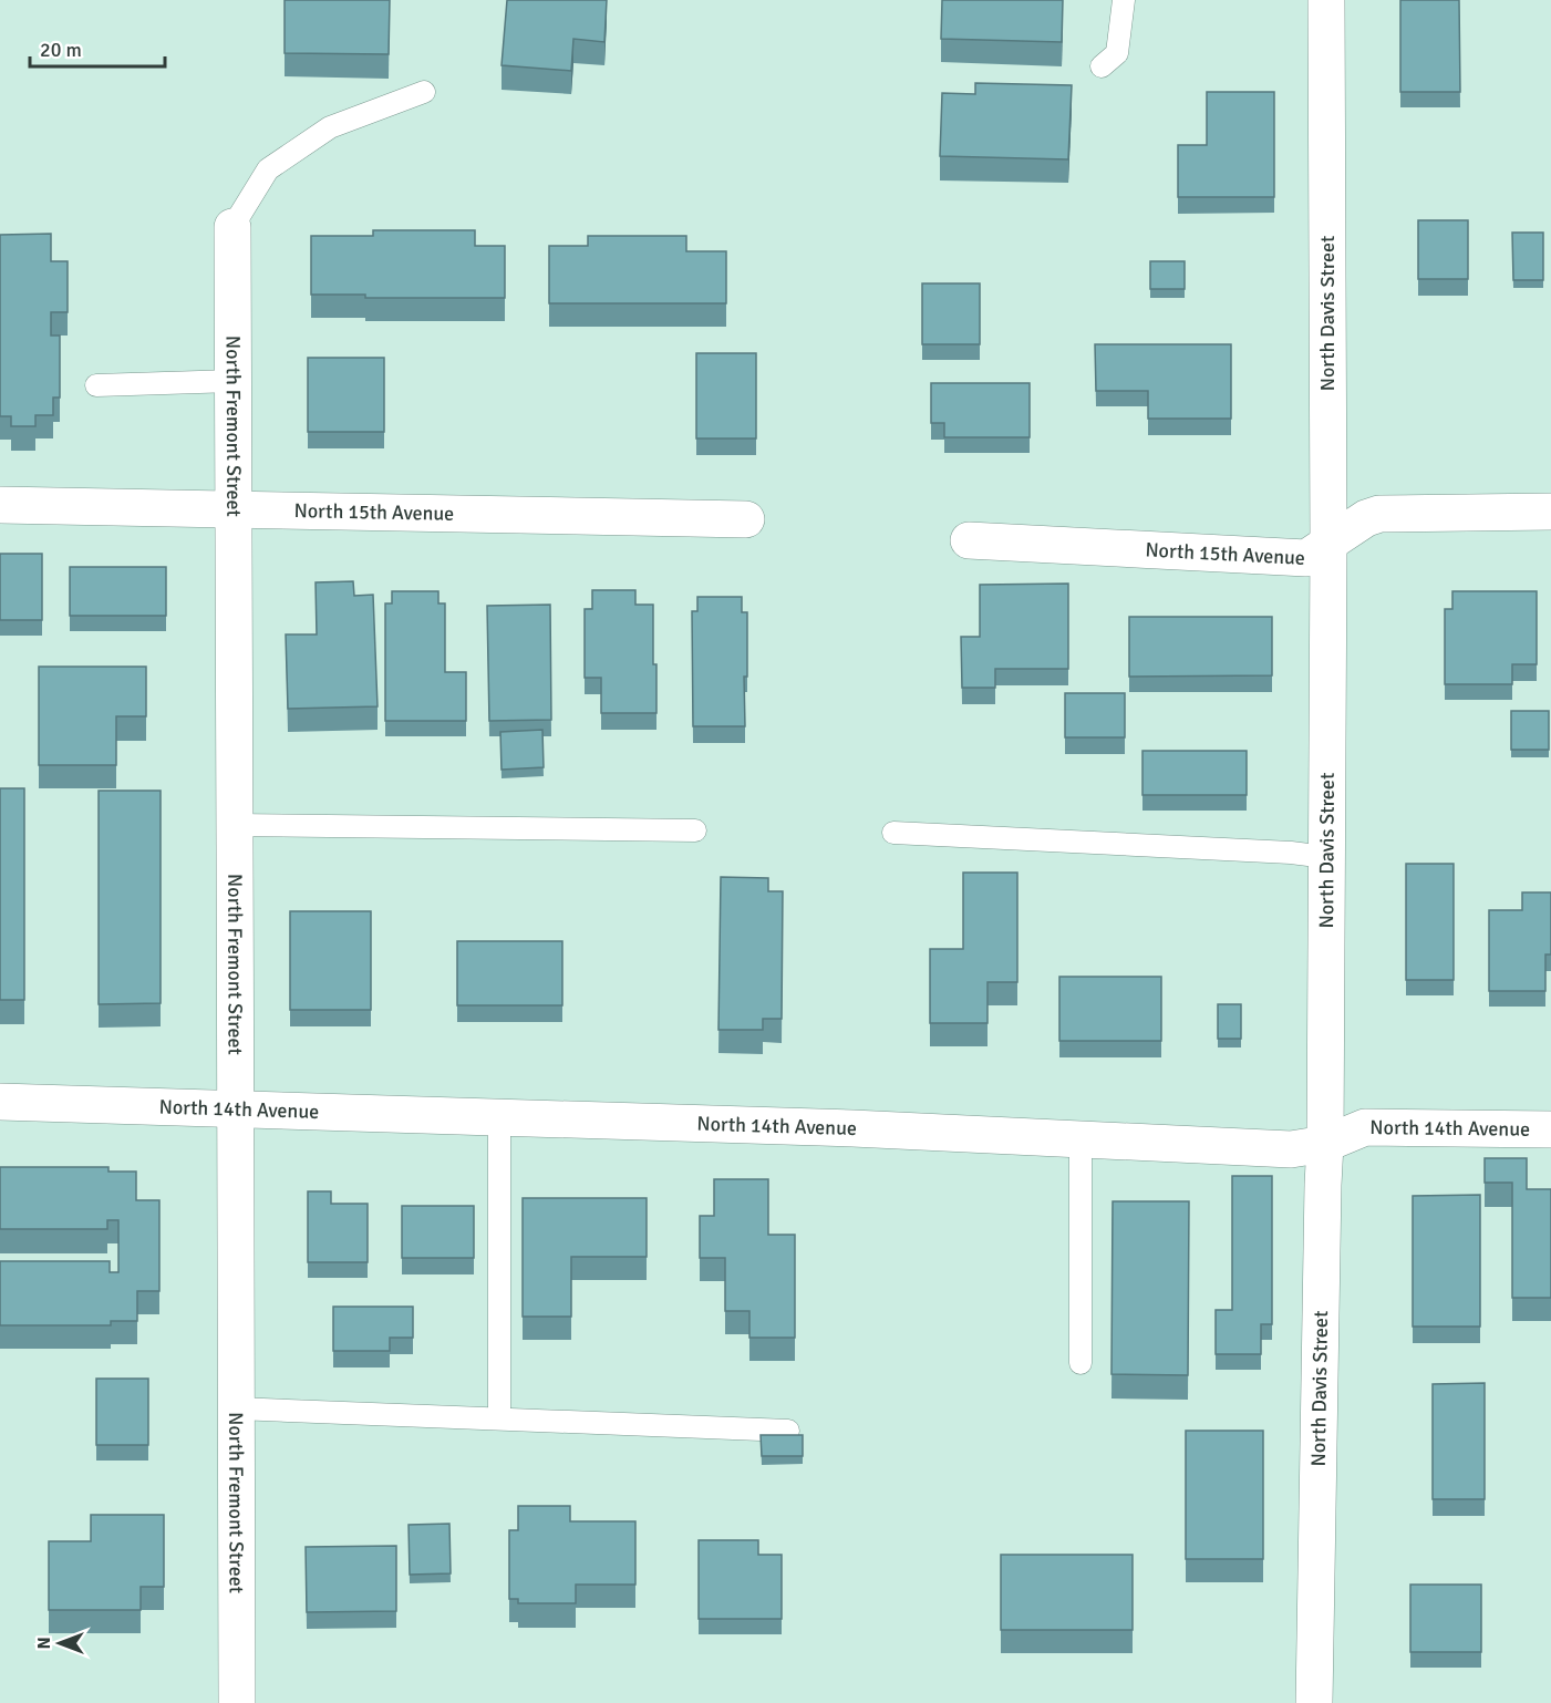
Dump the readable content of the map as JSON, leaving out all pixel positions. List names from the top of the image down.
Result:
{
  "streets": {
    "street": [
      "North Davis Street",
      "North Fremont Street",
      "North 15th Avenue",
      "North 14th Avenue"
    ]
  },
  "crossings": [
    ["North Davis Street", "North 15th Avenue"],
    ["North Davis Street", "North 14th Avenue"],
    ["North Fremont Street", "North 15th Avenue"],
    ["North Fremont Street", "North 14th Avenue"]
  ],
  "scale_bar": "20 m",
  "north": "left"
}
